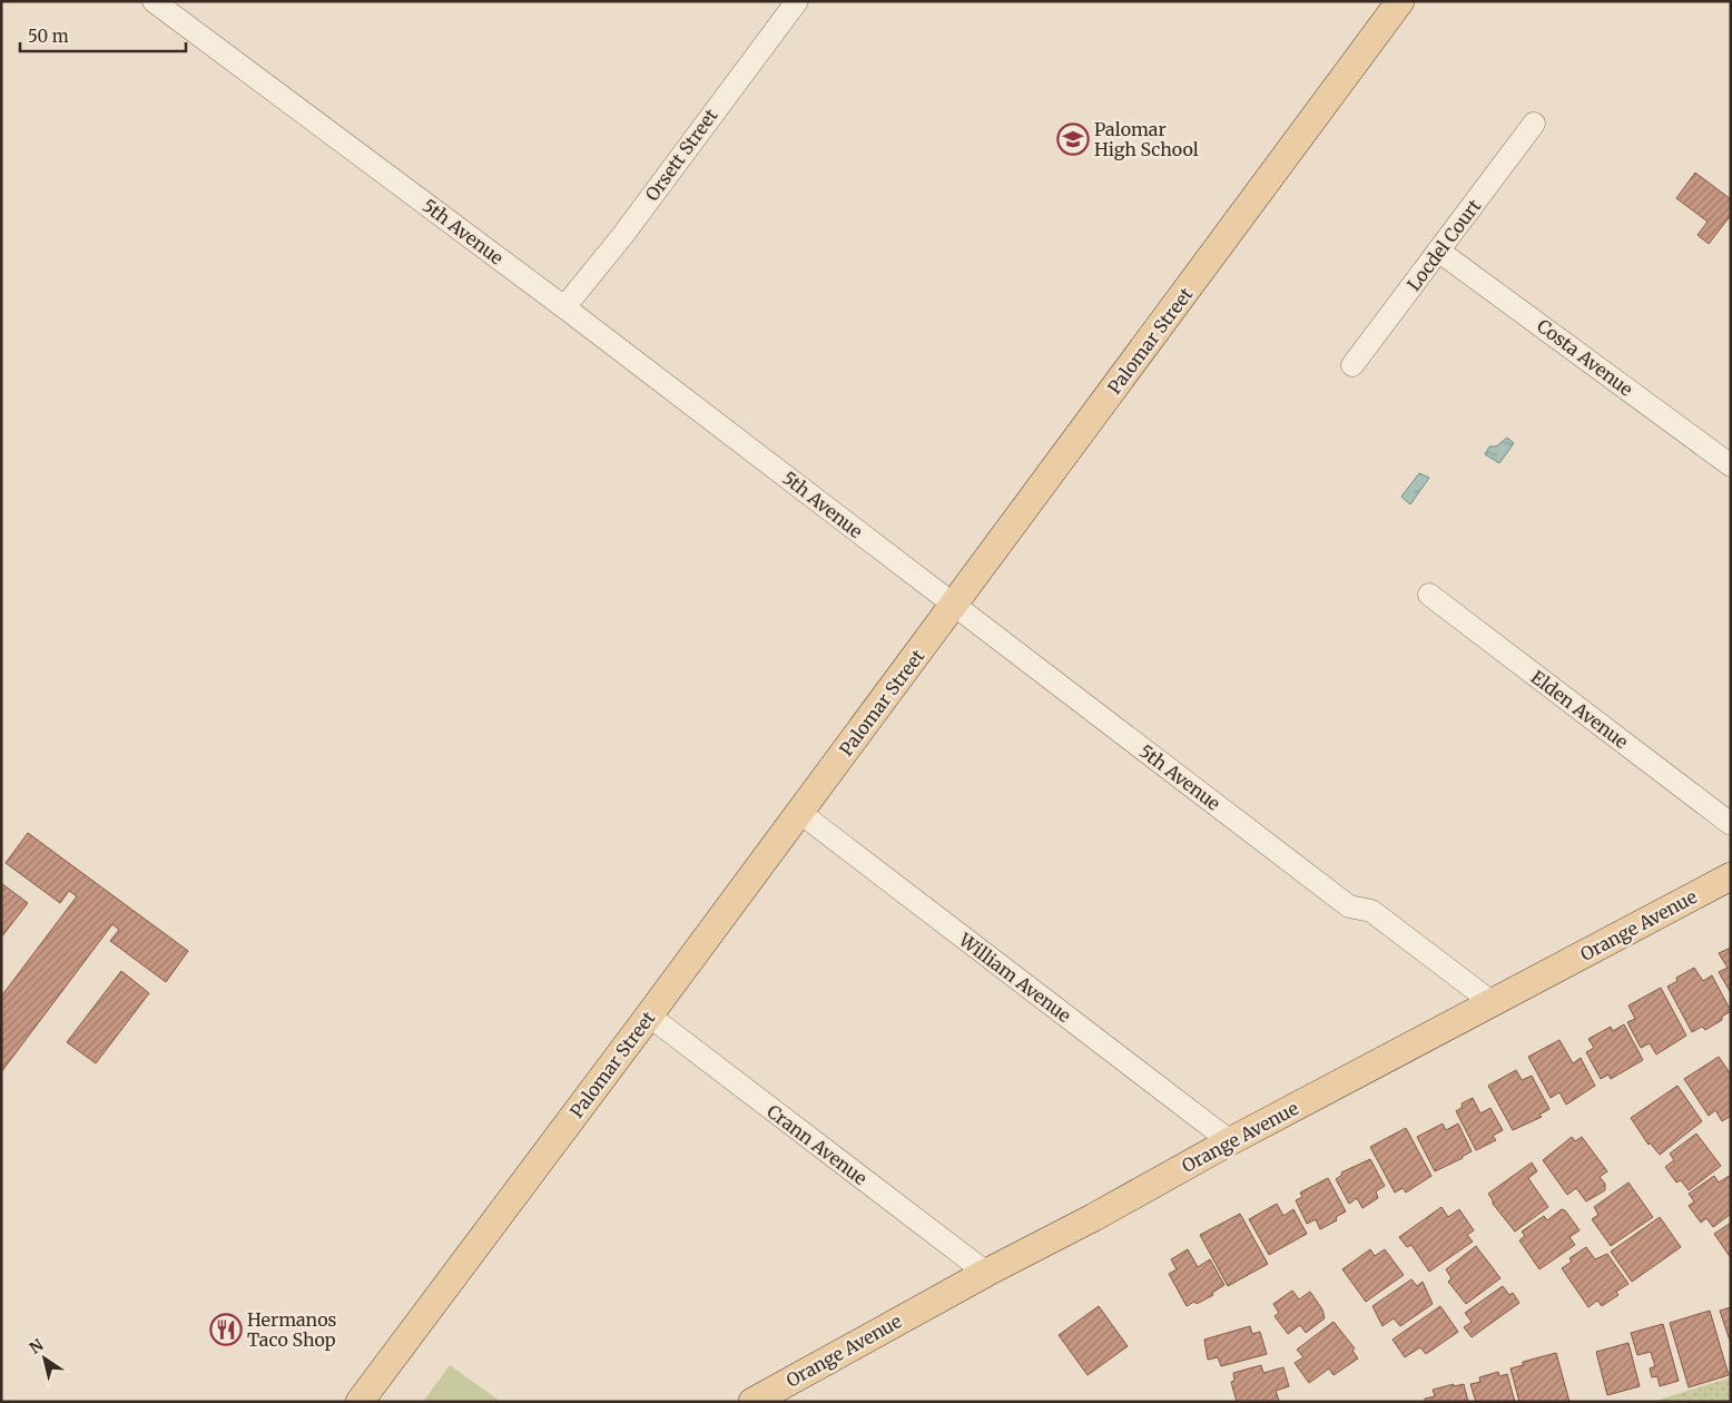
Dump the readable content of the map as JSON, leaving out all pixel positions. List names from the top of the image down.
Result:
{
  "streets": {
    "main road": ["Palomar Street", "Orange Avenue"],
    "street": [
      "Orsett Street",
      "5th Avenue",
      "Locdel Court",
      "Costa Avenue",
      "Elden Avenue",
      "William Avenue",
      "Crann Avenue"
    ]
  },
  "crossings": [
    ["Orsett Street", "5th Avenue"],
    ["5th Avenue", "Palomar Street"],
    ["5th Avenue", "Orange Avenue"],
    ["Locdel Court", "Costa Avenue"],
    ["Palomar Street", "William Avenue"],
    ["Palomar Street", "Crann Avenue"],
    ["Orange Avenue", "William Avenue"],
    ["Orange Avenue", "Crann Avenue"]
  ],
  "places": {
    "school or university": ["Palomar High School"],
    "restaurant": ["Hermanos Taco Shop"]
  },
  "scale_bar": "50 m",
  "north": "top left"
}
